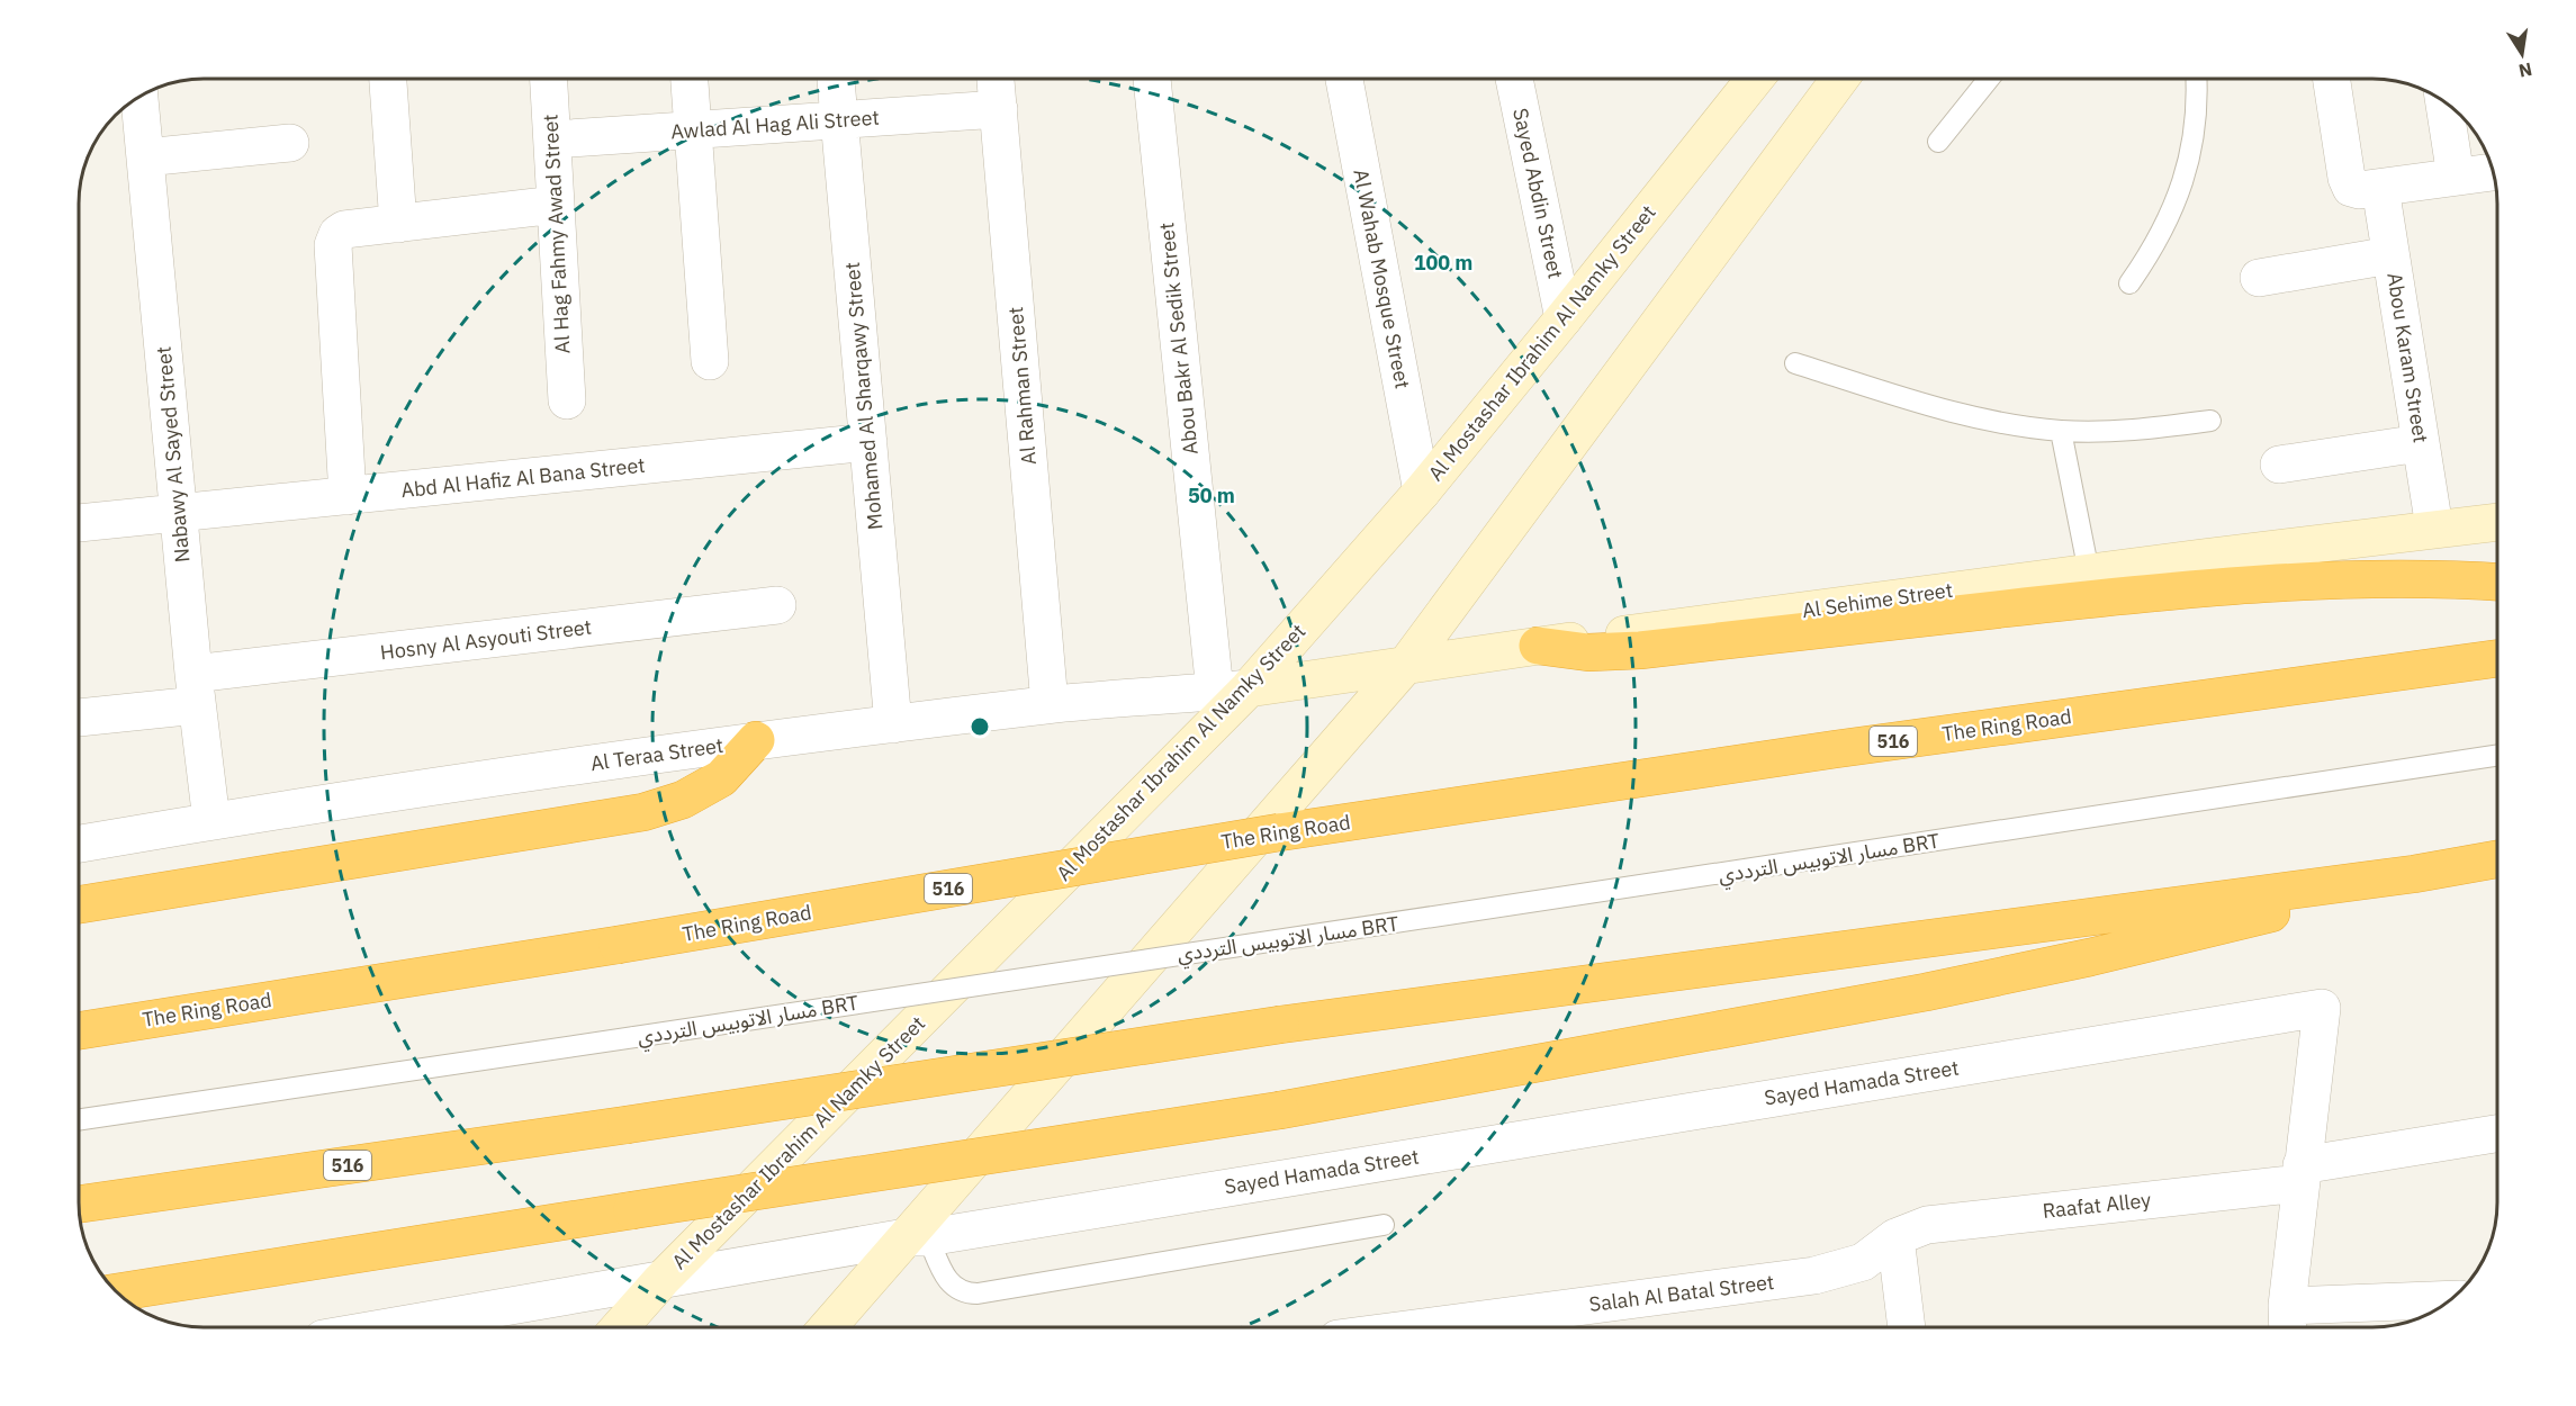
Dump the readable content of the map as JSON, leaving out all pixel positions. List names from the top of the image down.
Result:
{
  "streets": {
    "highway": ["The Ring Road", "516"],
    "street": [
      "Awlad Al Hag Ali Street",
      "Sayed Abdin Street",
      "Al Hag Fahmy Awad Street",
      "Al Wahab Mosque Street",
      "Abou Bakr Al Sedik Street",
      "Al Mostashar Ibrahim Al Namky Street",
      "Abou Karam Street",
      "Al Rahman Street",
      "Mohamed Al Sharqawy Street",
      "Nabawy Al Sayed Street",
      "Abd Al Hafiz Al Bana Street",
      "Al Sehime Street",
      "Hosny Al Asyouti Street",
      "Al Teraa Street",
      "Sayed Hamada Street",
      "Raafat Alley",
      "Salah Al Batal Street"
    ],
    "lane": ["مسار الاتوبيس الترددي BRT"]
  },
  "crossings": [
    ["Awlad Al Hag Ali Street", "Al Hag Fahmy Awad Street"],
    ["Awlad Al Hag Ali Street", "Al Rahman Street"],
    ["Awlad Al Hag Ali Street", "Mohamed Al Sharqawy Street"],
    ["Sayed Abdin Street", "Al Mostashar Ibrahim Al Namky Street"],
    ["Al Wahab Mosque Street", "Al Mostashar Ibrahim Al Namky Street"],
    ["Abou Bakr Al Sedik Street", "Al Mostashar Ibrahim Al Namky Street"],
    ["Abou Bakr Al Sedik Street", "Al Sehime Street"],
    ["Abou Bakr Al Sedik Street", "Al Teraa Street"],
    ["Al Mostashar Ibrahim Al Namky Street", "Al Sehime Street"],
    ["Al Mostashar Ibrahim Al Namky Street", "Al Teraa Street"],
    ["Al Mostashar Ibrahim Al Namky Street", "Sayed Hamada Street"],
    ["Abou Karam Street", "Al Sehime Street"],
    ["Al Rahman Street", "Al Teraa Street"],
    ["Mohamed Al Sharqawy Street", "Abd Al Hafiz Al Bana Street"],
    ["Mohamed Al Sharqawy Street", "Al Teraa Street"],
    ["Nabawy Al Sayed Street", "Abd Al Hafiz Al Bana Street"],
    ["Nabawy Al Sayed Street", "Hosny Al Asyouti Street"],
    ["Nabawy Al Sayed Street", "Al Teraa Street"],
    ["Al Sehime Street", "Al Teraa Street"],
    ["Sayed Hamada Street", "Raafat Alley"],
    ["Raafat Alley", "Salah Al Batal Street"]
  ],
  "north": "bottom",
  "rings": ["100 m", "50 m"]
}
